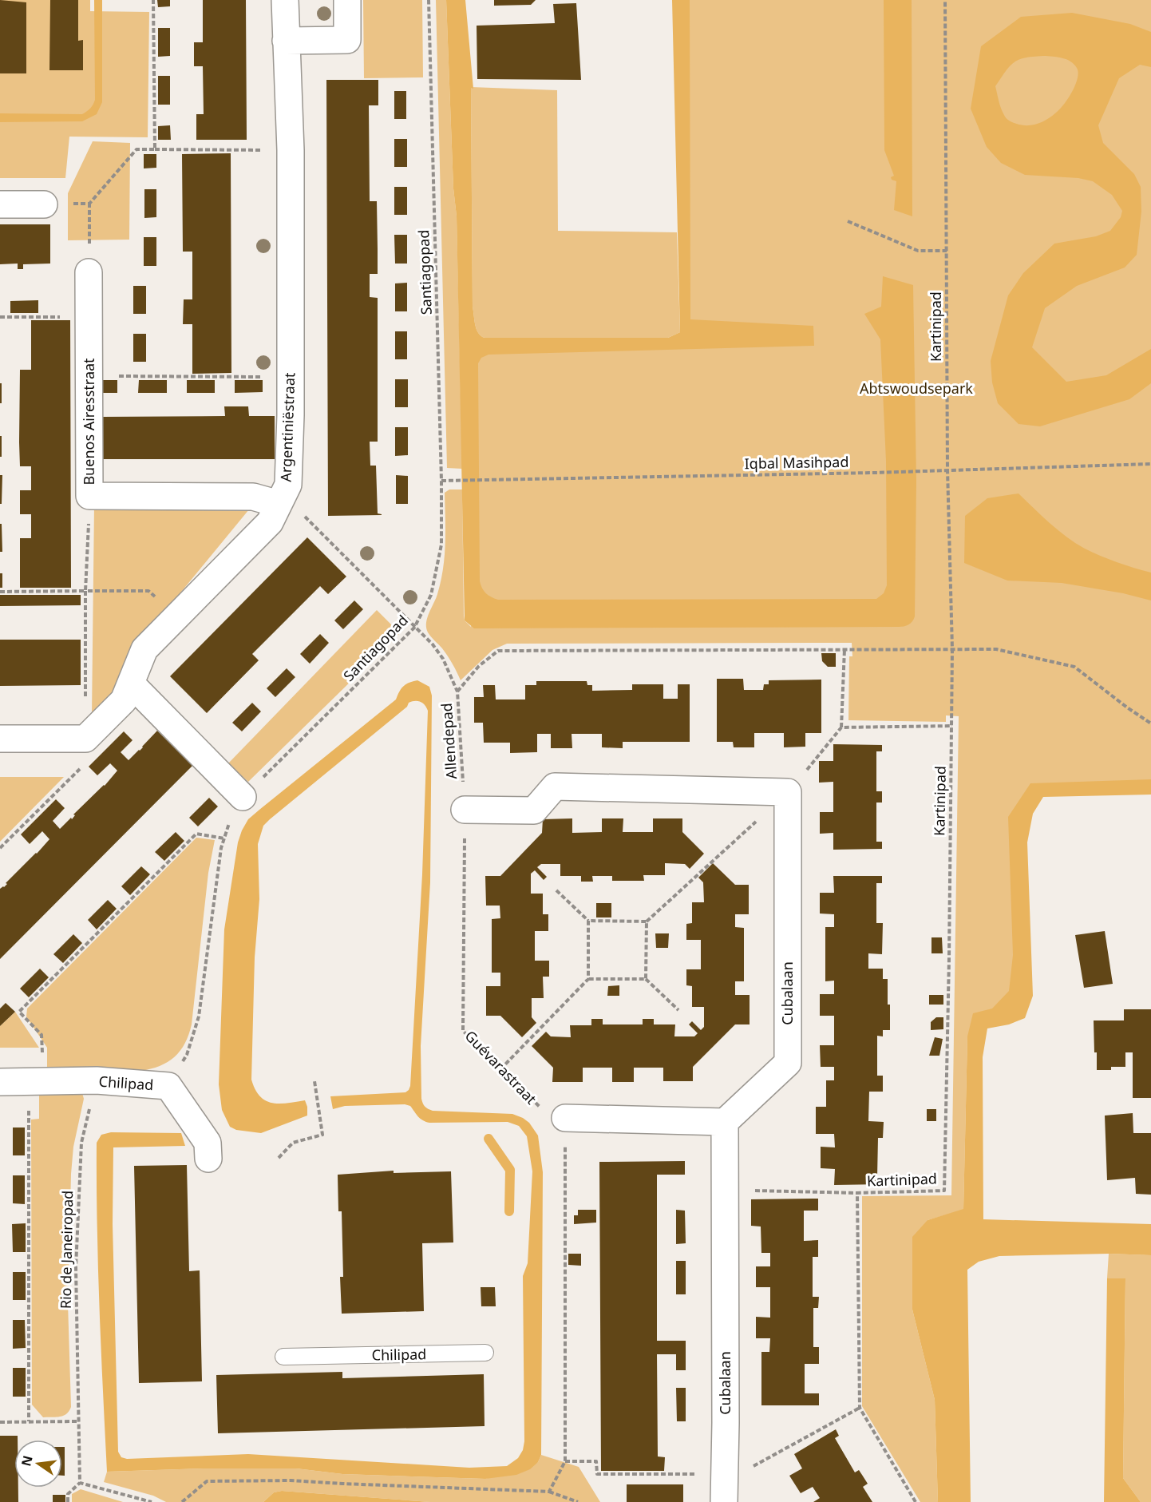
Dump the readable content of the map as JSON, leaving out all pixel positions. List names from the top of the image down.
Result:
{
  "streets": {
    "street": [
      "Buenos Airesstraat",
      "Argentiniëstraat",
      "Cubalaan",
      "Chilipad"
    ],
    "path": [
      "Santiagopad",
      "Kartinipad",
      "Iqbal Masihpad",
      "Allendepad",
      "Guévarastraat",
      "Rio de Janeiropad"
    ]
  },
  "crossings": [
    ["Santiagopad", "Iqbal Masihpad"],
    ["Santiagopad", "Allendepad"],
    ["Santiagopad", "Chilipad"],
    ["Kartinipad", "Iqbal Masihpad"],
    ["Buenos Airesstraat", "Argentiniëstraat"],
    ["Buenos Airesstraat", "Allendepad"],
    ["Argentiniëstraat", "Allendepad"],
    ["Allendepad", "Cubalaan"],
    ["Allendepad", "Guévarastraat"],
    ["Cubalaan", "Guévarastraat"],
    ["Chilipad", "Rio de Janeiropad"]
  ],
  "parks": ["Abtswoudsepark"],
  "north": "left"
}
